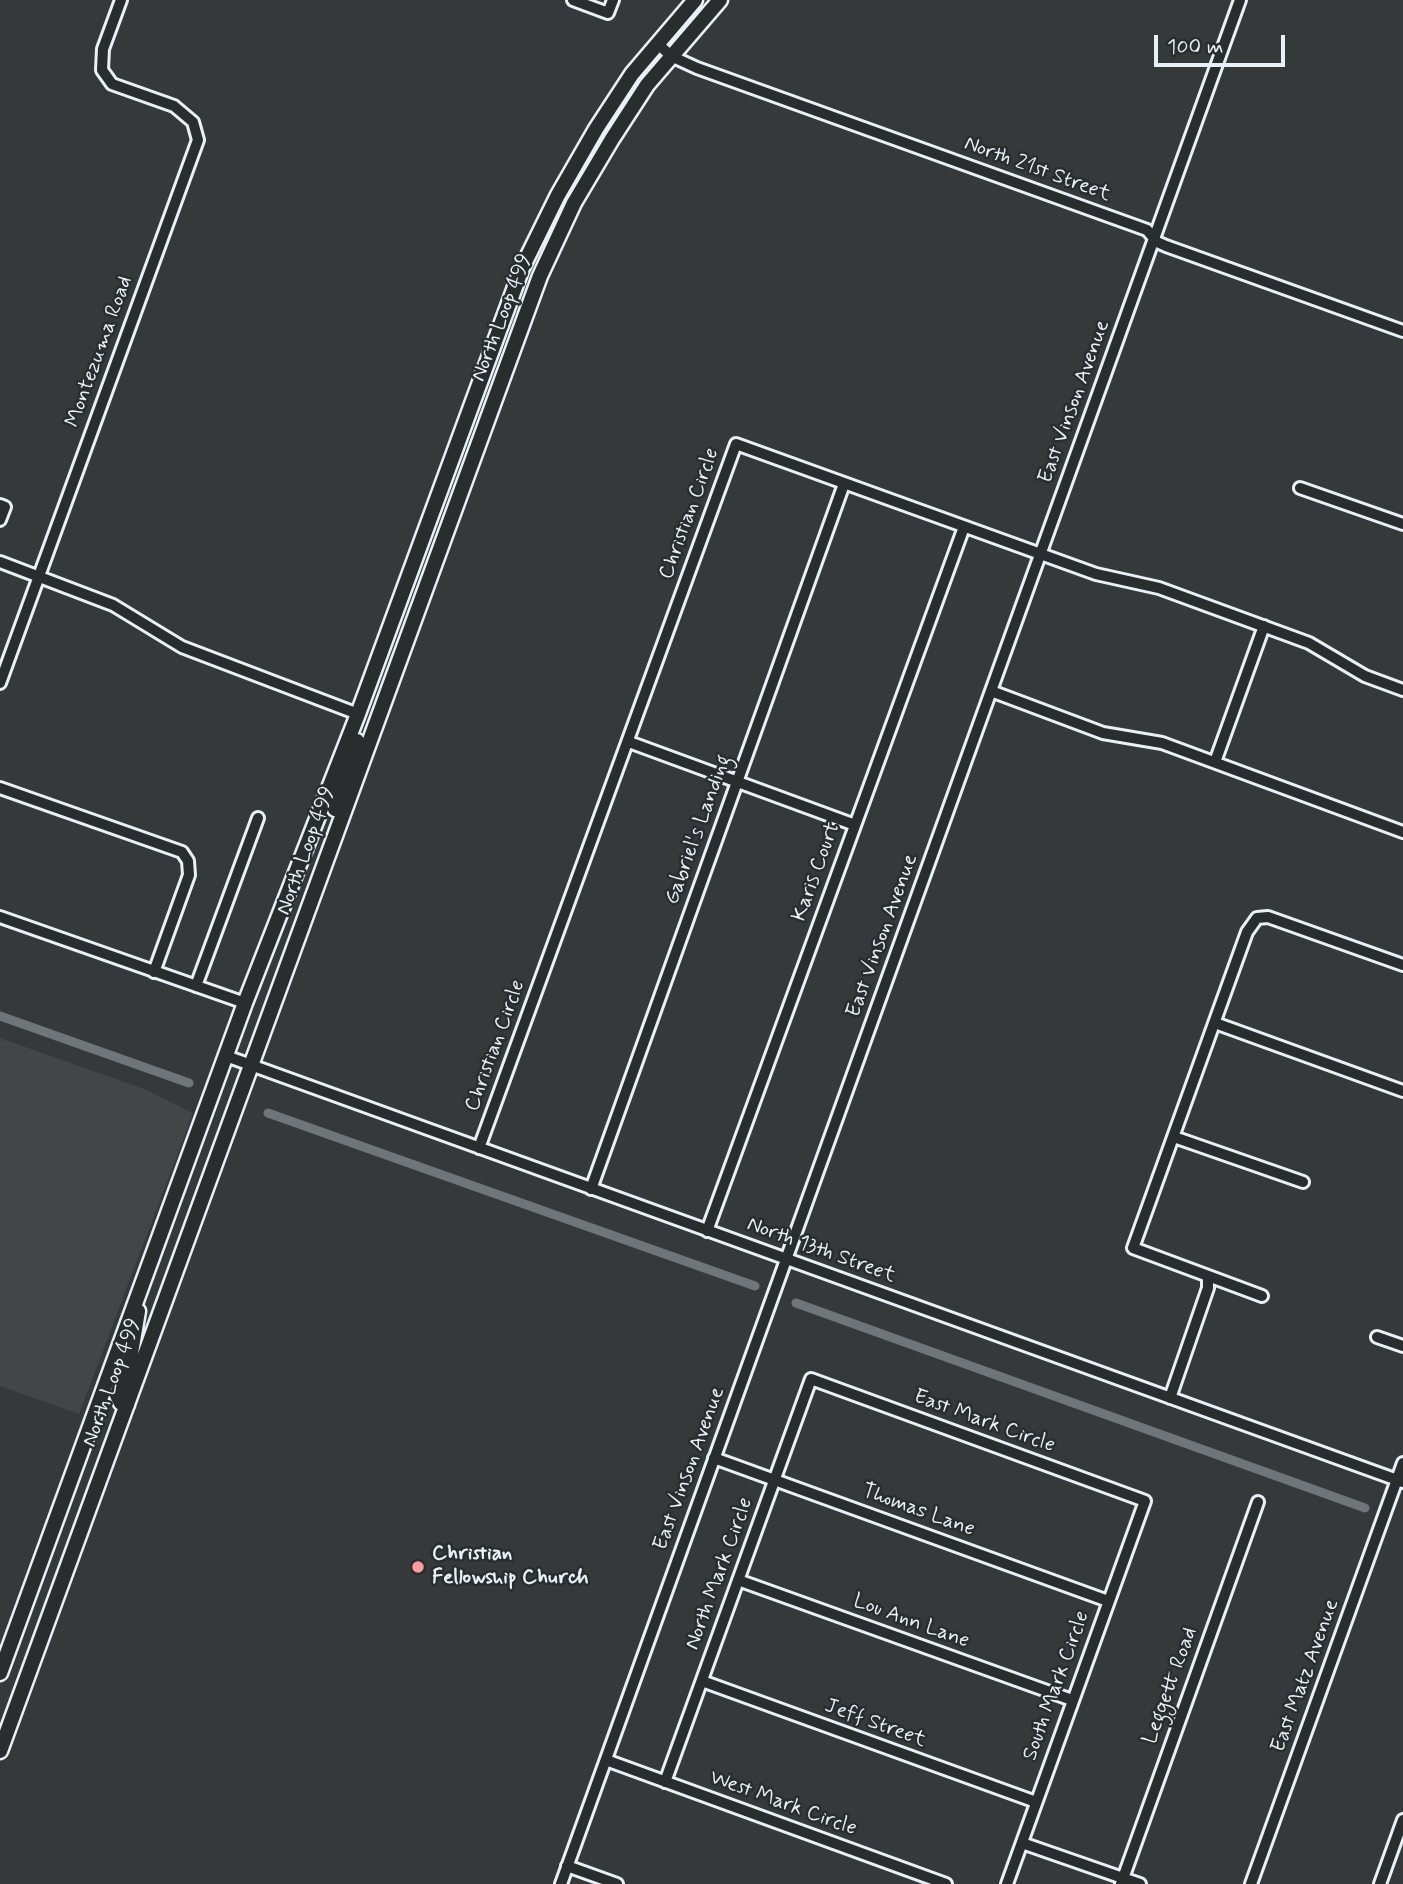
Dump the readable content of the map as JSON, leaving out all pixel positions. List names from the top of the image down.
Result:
{
  "streets": {
    "main road": ["North Loop 499"],
    "street": [
      "North 21st Street",
      "Montezuma Road",
      "East Vinson Avenue",
      "Christian Circle",
      "Gabriel's Landing",
      "Karis Court",
      "North 13th Street",
      "East Mark Circle",
      "Thomas Lane",
      "North Mark Circle",
      "Lou Ann Lane",
      "East Matz Avenue",
      "South Mark Circle",
      "Leggett Road",
      "Jeff Street",
      "West Mark Circle"
    ]
  },
  "crossings": [
    ["North 21st Street", "North Loop 499"],
    ["North 21st Street", "East Vinson Avenue"],
    ["North Loop 499", "North 13th Street"],
    ["East Vinson Avenue", "Christian Circle"],
    ["East Vinson Avenue", "North 13th Street"],
    ["East Vinson Avenue", "Thomas Lane"],
    ["East Vinson Avenue", "West Mark Circle"],
    ["Christian Circle", "Gabriel's Landing"],
    ["Christian Circle", "Karis Court"],
    ["Christian Circle", "North 13th Street"],
    ["Gabriel's Landing", "North 13th Street"],
    ["Karis Court", "North 13th Street"],
    ["North 13th Street", "East Matz Avenue"],
    ["East Mark Circle", "North Mark Circle"],
    ["East Mark Circle", "South Mark Circle"],
    ["Thomas Lane", "North Mark Circle"],
    ["Thomas Lane", "South Mark Circle"],
    ["North Mark Circle", "Lou Ann Lane"],
    ["North Mark Circle", "Jeff Street"],
    ["North Mark Circle", "West Mark Circle"],
    ["Lou Ann Lane", "South Mark Circle"],
    ["South Mark Circle", "Jeff Street"]
  ],
  "places": ["Christian Fellowship Church"],
  "scale_bar": "100 m"
}
